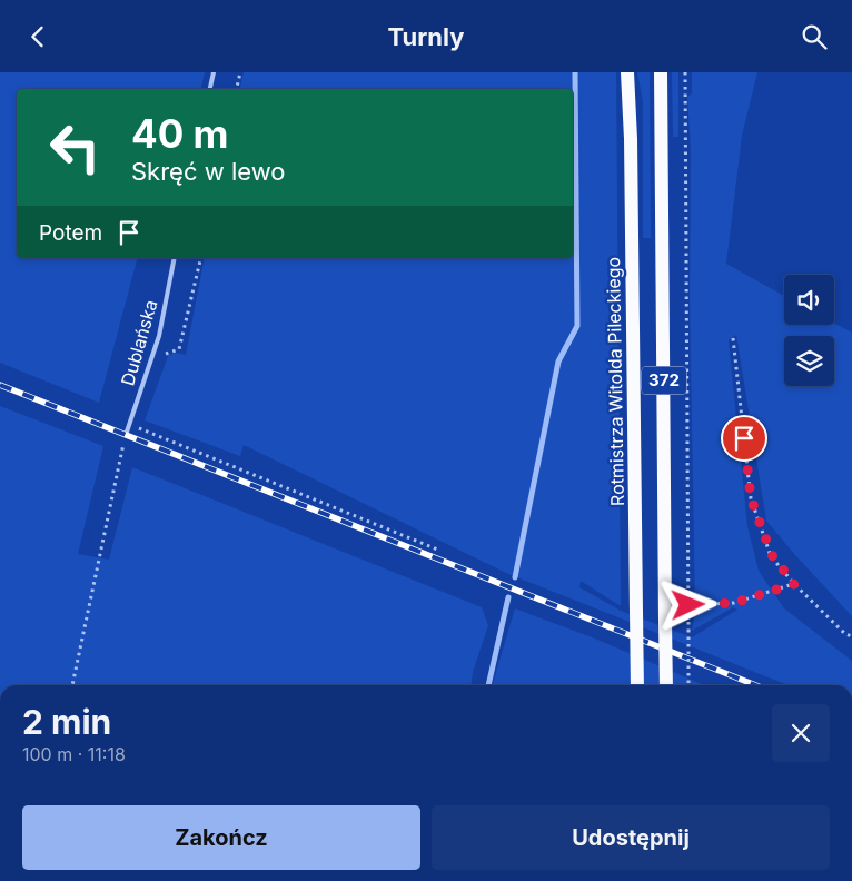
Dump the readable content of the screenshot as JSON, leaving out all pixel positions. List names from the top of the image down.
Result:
{
  "streets": {
    "main road": ["372", "Rotmistrza Witolda Pileckiego"],
    "lane": ["Dublańska"]
  },
  "page": {
    "header": "Turnly",
    "turn": ["40 m", "Skręć w lewo"],
    "then": "Potem",
    "heading": ["2 min", "100 m · 11:18"],
    "buttons": ["Zakończ", "Udostępnij"]
  }
}
